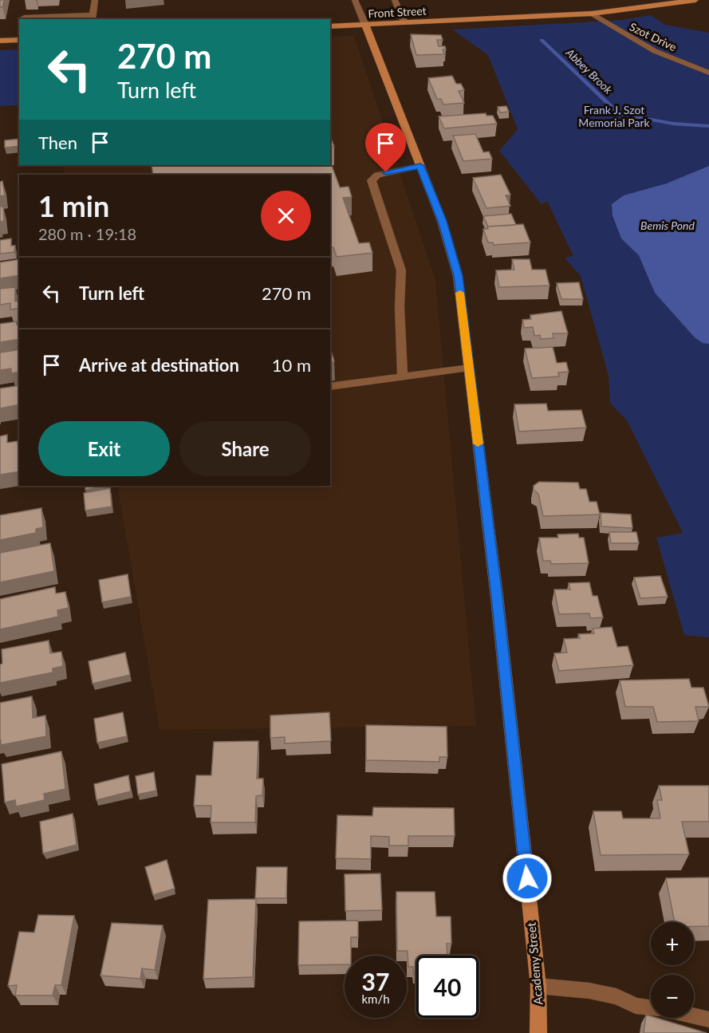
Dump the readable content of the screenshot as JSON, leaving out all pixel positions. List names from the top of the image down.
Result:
{
  "streets": {
    "street": ["Front Street", "Szot Drive", "Academy Street"]
  },
  "crossings": [
    ["Front Street", "Szot Drive"],
    ["Front Street", "Academy Street"]
  ],
  "water": ["Abbey Brook", "Bemis Pond"],
  "parks": ["Frank J. Szot Memorial Park"],
  "page": {
    "turn": ["270 m", "Turn left"],
    "then": "Then",
    "heading": ["1 min", "280 m · 19:18"],
    "list": [
      {
        "name": "Turn left",
        "value": "270 m"
      },
      {
        "name": "Arrive at destination",
        "value": "10 m"
      }
    ],
    "buttons": ["Exit", "Share"],
    "map_buttons": ["+", "−"],
    "speed": "37 km/h",
    "limit": "40"
  }
}
